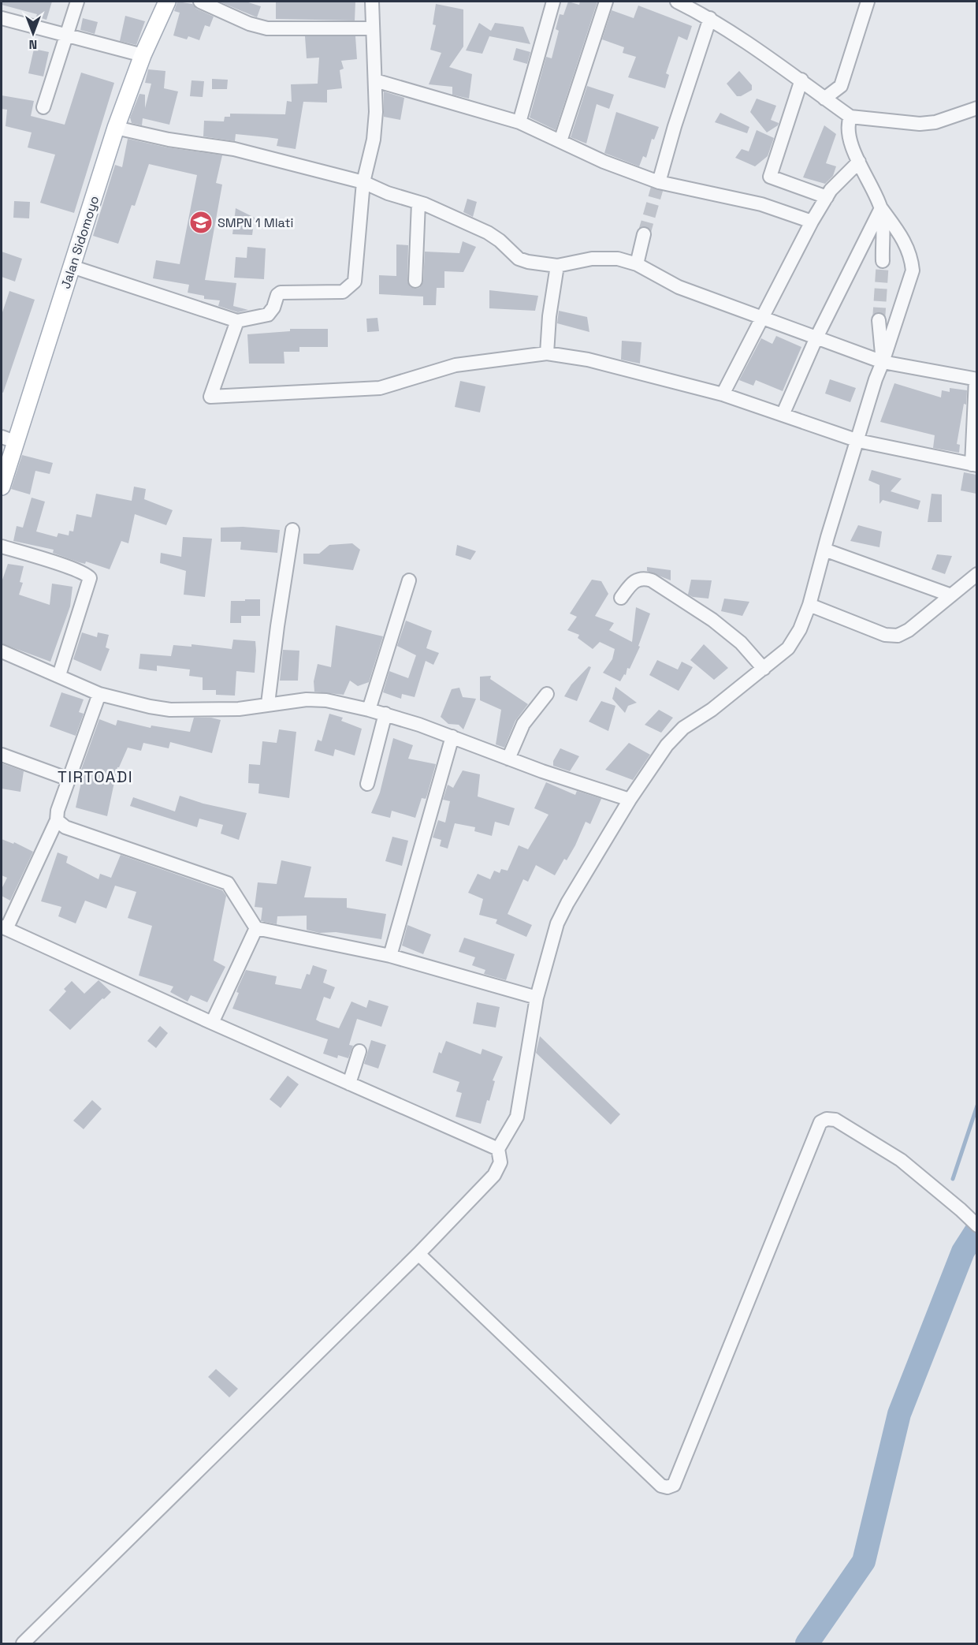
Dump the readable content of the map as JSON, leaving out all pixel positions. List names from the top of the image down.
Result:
{
  "streets": {
    "main road": ["Jalan Sidomoyo"]
  },
  "districts": ["TIRTOADI"],
  "places": {
    "school or university": ["SMPN 1 Mlati"]
  },
  "north": "bottom"
}
